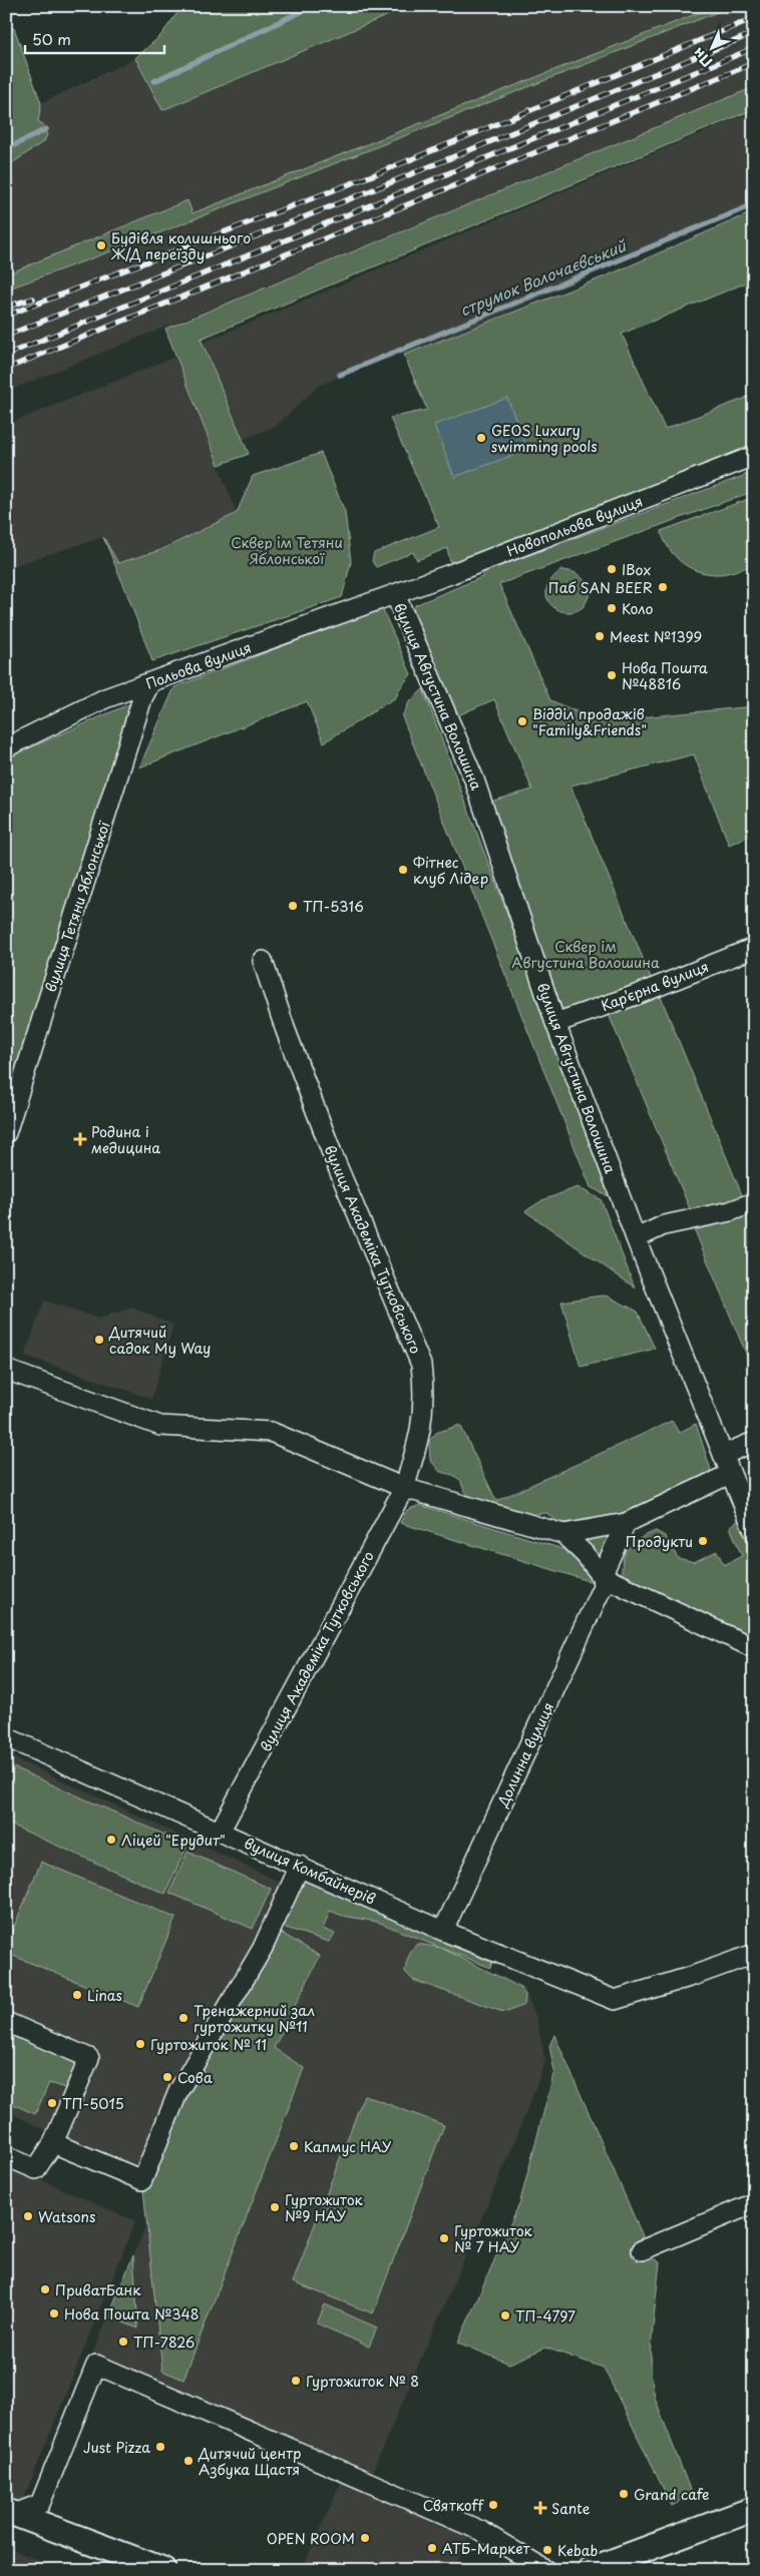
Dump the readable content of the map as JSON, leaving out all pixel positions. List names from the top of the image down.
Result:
{
  "streets": {
    "street": [
      "Новопольова вулиця",
      "Польова вулиця",
      "вулиця Августина Волошина",
      "вулиця Тетяни Яблонської",
      "Карʼєрна вулиця",
      "вулиця Академіка Тутковського",
      "Долинна вулиця",
      "вулиця Комбайнерів"
    ]
  },
  "crossings": [
    ["Новопольова вулиця", "Польова вулиця"],
    ["Новопольова вулиця", "вулиця Августина Волошина"],
    ["Польова вулиця", "вулиця Августина Волошина"],
    ["Польова вулиця", "вулиця Тетяни Яблонської"],
    ["вулиця Августина Волошина", "Карʼєрна вулиця"],
    ["вулиця Академіка Тутковського", "вулиця Комбайнерів"],
    ["Долинна вулиця", "вулиця Комбайнерів"]
  ],
  "water": ["струмок Волочаєвський"],
  "parks": ["Сквер ім Тетяни Яблонської", "Сквер ім Августина Волошина"],
  "places": {
    "other": [
      "Будівля колишнього Ж/Д переїзду",
      "GEOS Luxury swimming pools",
      "IBox",
      "Паб SAN BEER",
      "Коло",
      "Meest №1399",
      "Нова Пошта №48816",
      "Відділ продажів \"Family&Friends\"",
      "Фітнес клуб Лідер",
      "ТП-5316",
      "Дитячий садок My Way",
      "Продукти",
      "Ліцей \"Ерудит\"",
      "Linas",
      "Тренажерний зал гуртожитку №11",
      "Гуртожиток № 11",
      "Сова",
      "ТП-5015",
      "Капмус НАУ",
      "Гуртожиток №9 НАУ",
      "Watsons",
      "Гуртожиток № 7 НАУ",
      "ПриватБанк",
      "Нова Пошта №348",
      "ТП-4797",
      "ТП-7826",
      "Гуртожиток № 8",
      "Just Pizza",
      "Дитячий центр Азбука Щастя",
      "Grand cafe",
      "Святкоff",
      "OPEN ROOM",
      "АТБ-Маркет",
      "Kebab"
    ],
    "health": ["Родина і медицина", "Sante"]
  },
  "scale_bar": "50 m",
  "north": "bottom left"
}
